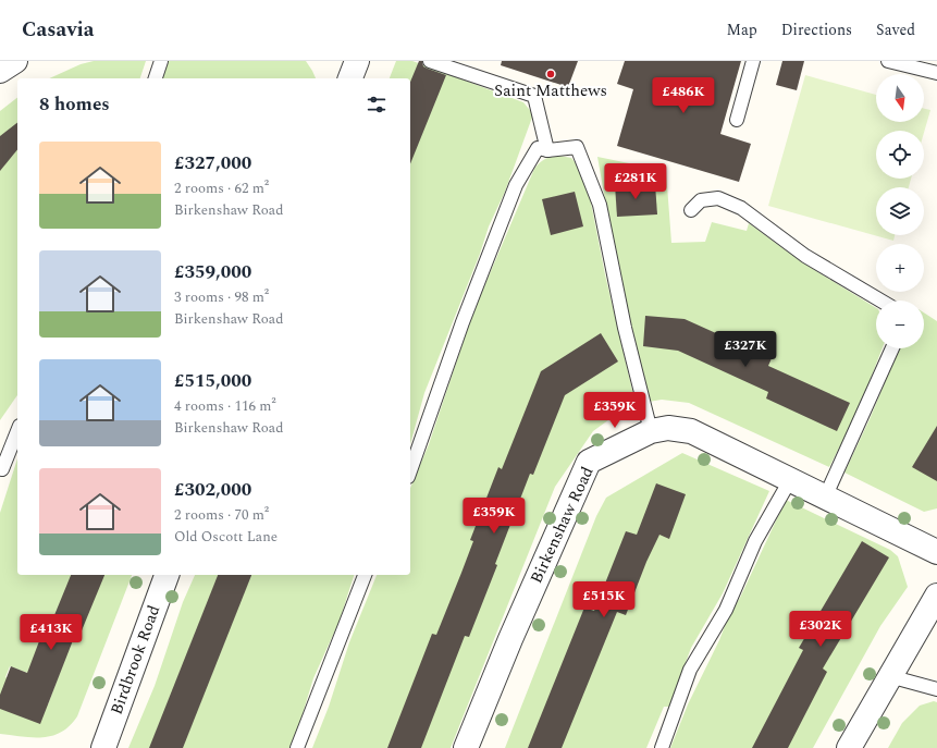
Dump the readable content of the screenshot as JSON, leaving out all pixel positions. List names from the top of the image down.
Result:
{
  "streets": {
    "street": ["Birkenshaw Road", "Birdbrook Road"]
  },
  "places": ["Saint Matthews"],
  "north": "bottom",
  "page": {
    "header": "Casavia",
    "nav": ["Map", "Directions", "Saved"],
    "map_buttons": ["+", "−"],
    "price": [
      "£486K",
      "£281K",
      "£327K",
      "£359K",
      "£359K",
      "£515K",
      "£302K",
      "£413K"
    ],
    "heading": "8 homes",
    "list": [
      {
        "name": "£327,000",
        "note": "2 rooms · 62 m² · Birkenshaw Road"
      },
      {
        "name": "£359,000",
        "note": "3 rooms · 98 m² · Birkenshaw Road"
      },
      {
        "name": "£515,000",
        "note": "4 rooms · 116 m² · Birkenshaw Road"
      },
      {
        "name": "£302,000",
        "note": "2 rooms · 70 m² · Old Oscott Lane"
      }
    ]
  }
}
